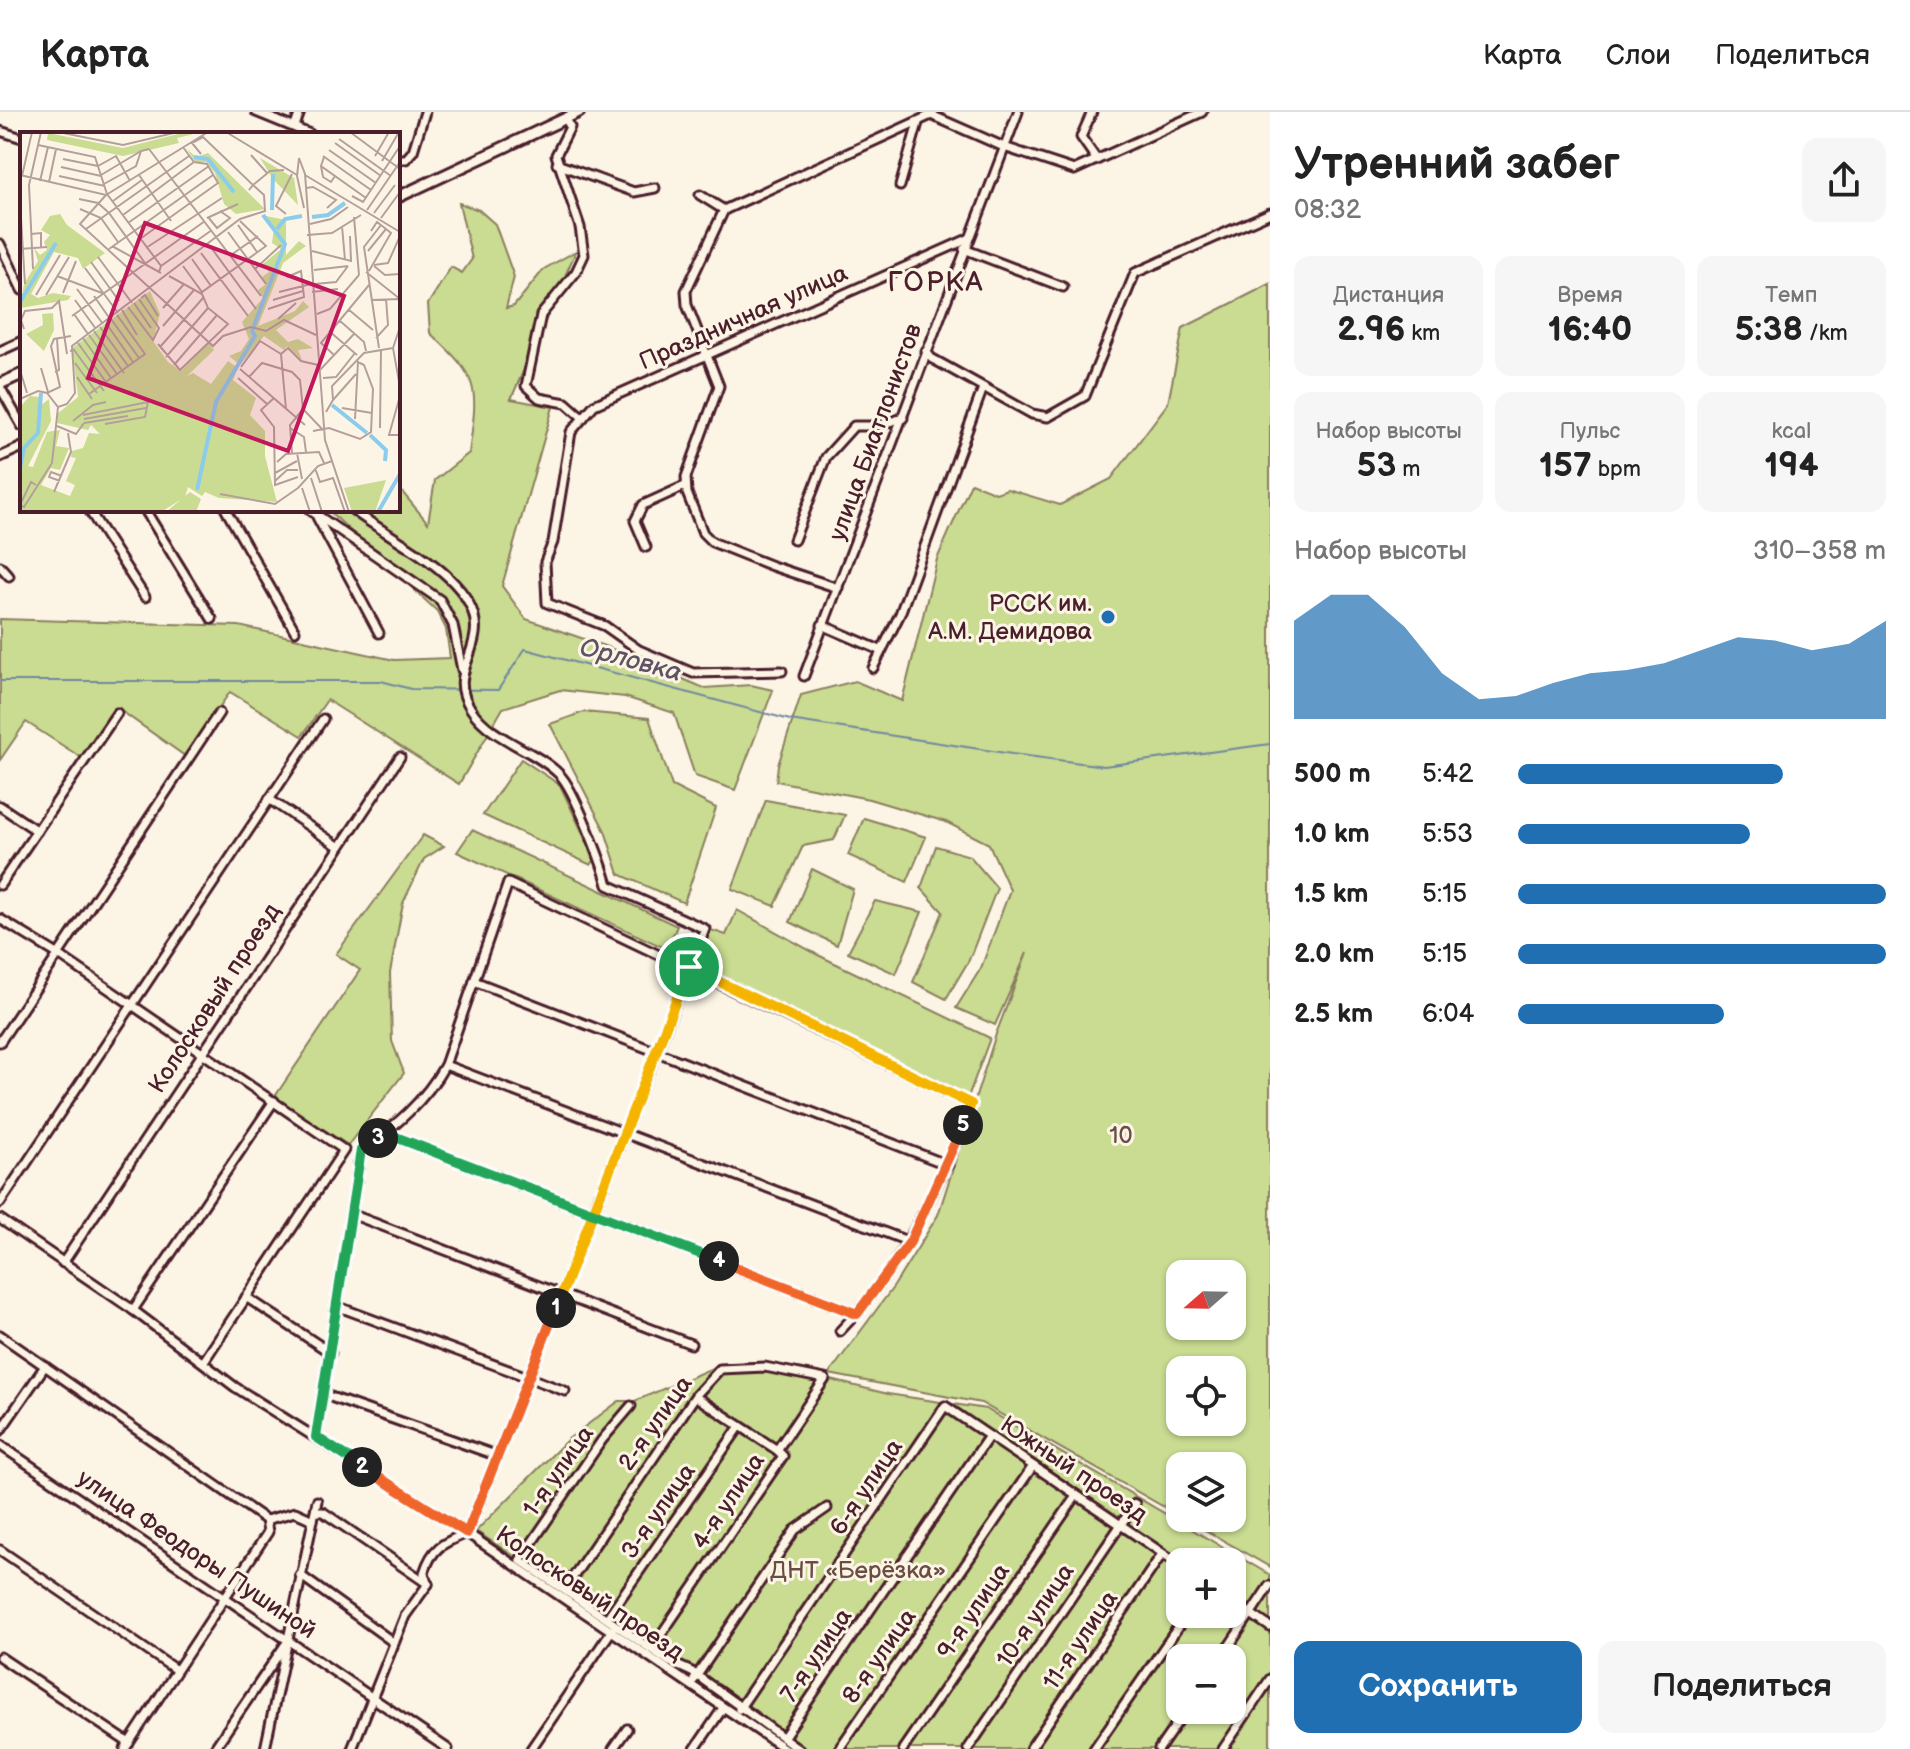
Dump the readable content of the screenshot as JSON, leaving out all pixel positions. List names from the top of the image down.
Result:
{
  "streets": {
    "street": [
      "Праздничная улица",
      "улица Биатлонистов",
      "Колосковый проезд",
      "2-я улица",
      "Южный проезд",
      "1-я улица",
      "6-я улица",
      "4-я улица",
      "3-я улица",
      "улица Феодоры Пушиной",
      "9-я улица",
      "10-я улица",
      "11-я улица",
      "7-я улица",
      "8-я улица"
    ]
  },
  "crossings": [
    ["Праздничная улица", "улица Биатлонистов"],
    ["Колосковый проезд", "7-я улица"],
    ["2-я улица", "1-я улица"],
    ["2-я улица", "4-я улица"],
    ["Южный проезд", "6-я улица"],
    ["Южный проезд", "9-я улица"],
    ["Южный проезд", "10-я улица"],
    ["Южный проезд", "11-я улица"],
    ["Южный проезд", "7-я улица"],
    ["Южный проезд", "8-я улица"]
  ],
  "districts": ["ГОРКА"],
  "water": ["Орловка"],
  "parks": ["10", "ДНТ «Берёзка»"],
  "places": ["РССК им. А.М. Демидова"],
  "north": "left",
  "page": {
    "header": "Карта",
    "nav": ["Карта", "Слои", "Поделиться"],
    "heading": ["Утренний забег", "08:32"],
    "stats": [
      ["Дистанция", "2.96 km"],
      ["Время", "16:40"],
      ["Темп", "5:38 /km"],
      ["Набор высоты", "53 m"],
      ["Пульс", "157 bpm"],
      ["kcal", "194"]
    ],
    "chart": ["Набор высоты", "310–358 m"],
    "list": [
      {
        "name": "500 m",
        "note": "5:42"
      },
      {
        "name": "1.0 km",
        "note": "5:53"
      },
      {
        "name": "1.5 km",
        "note": "5:15"
      },
      {
        "name": "2.0 km",
        "note": "5:15"
      },
      {
        "name": "2.5 km",
        "note": "6:04"
      }
    ],
    "pins": [
      "5",
      "3",
      "4",
      "1",
      "2"
    ],
    "map_buttons": ["+", "−"],
    "buttons": ["Сохранить", "Поделиться"]
  }
}
